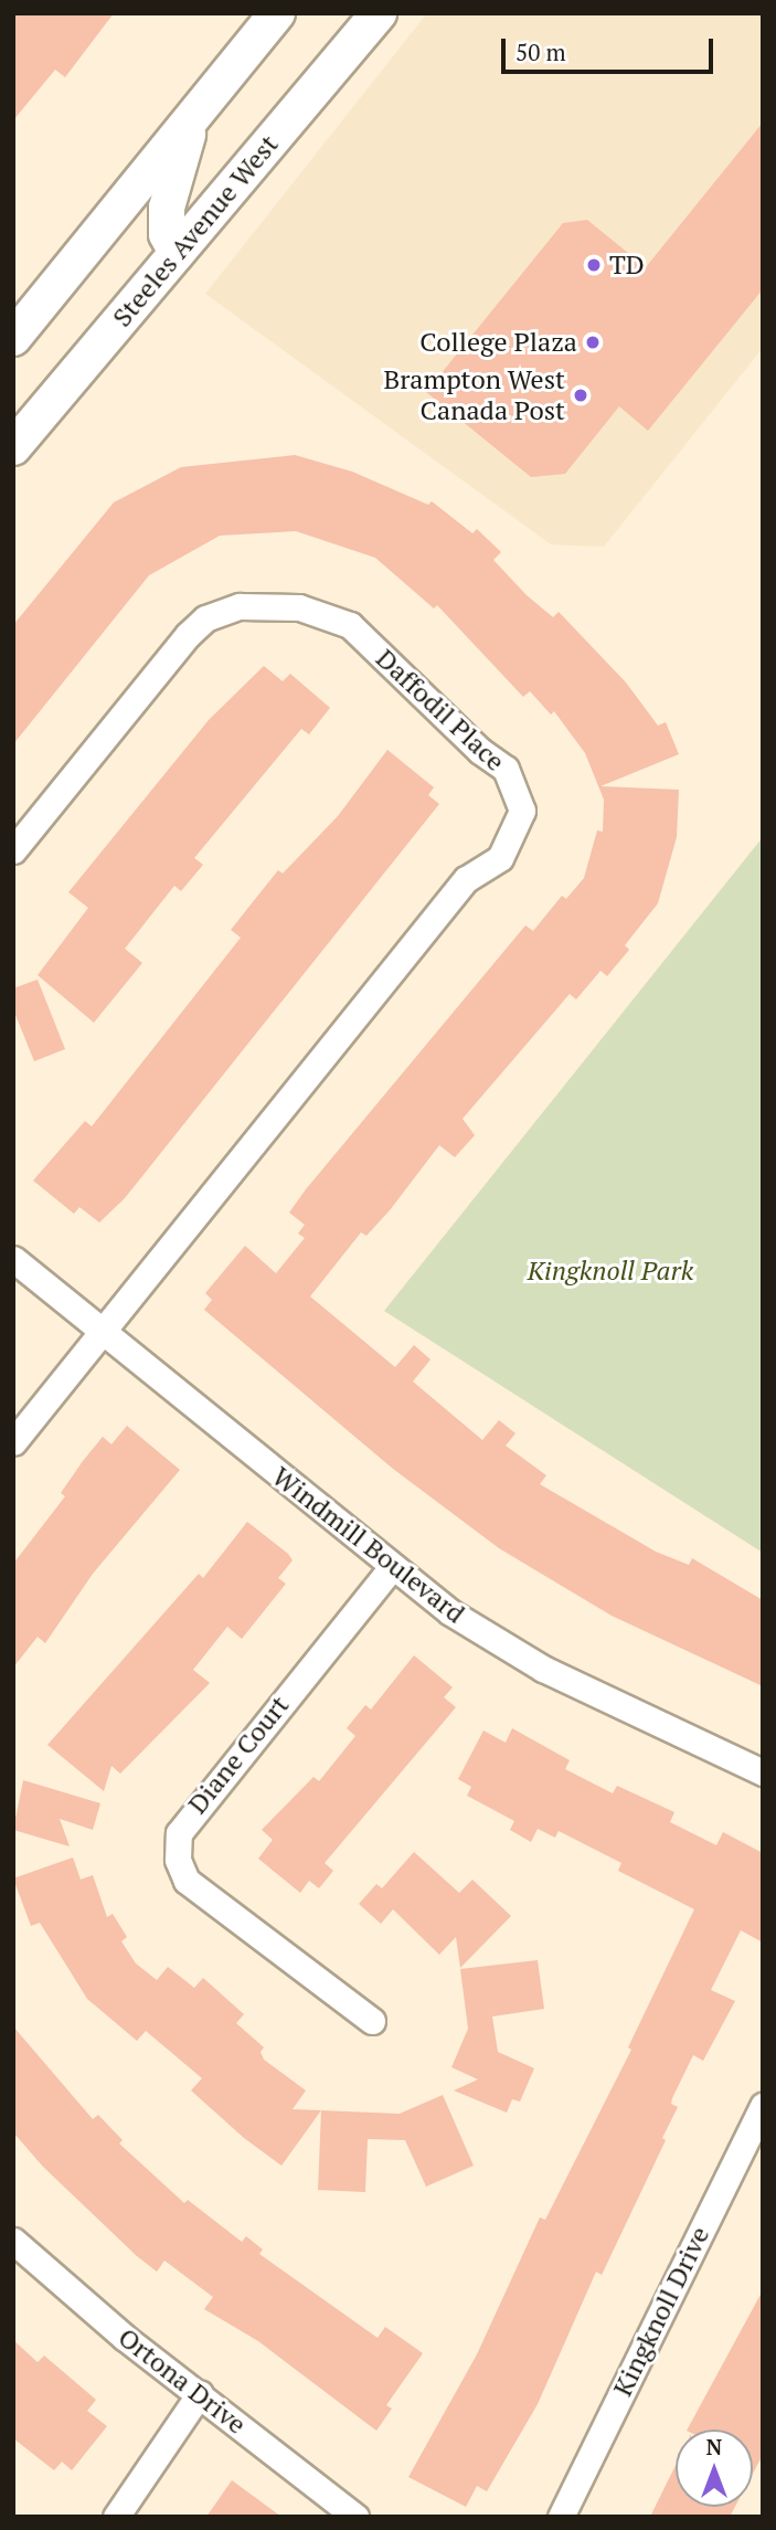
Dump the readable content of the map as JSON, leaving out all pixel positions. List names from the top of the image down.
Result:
{
  "streets": {
    "main road": ["Steeles Avenue West"],
    "street": [
      "Daffodil Place",
      "Windmill Boulevard",
      "Diane Court",
      "Kingknoll Drive",
      "Ortona Drive"
    ]
  },
  "crossings": [
    ["Daffodil Place", "Windmill Boulevard"],
    ["Windmill Boulevard", "Diane Court"]
  ],
  "parks": ["Kingknoll Park"],
  "places": ["TD", "College Plaza", "Brampton West Canada Post"],
  "scale_bar": "50 m",
  "north": "top"
}
